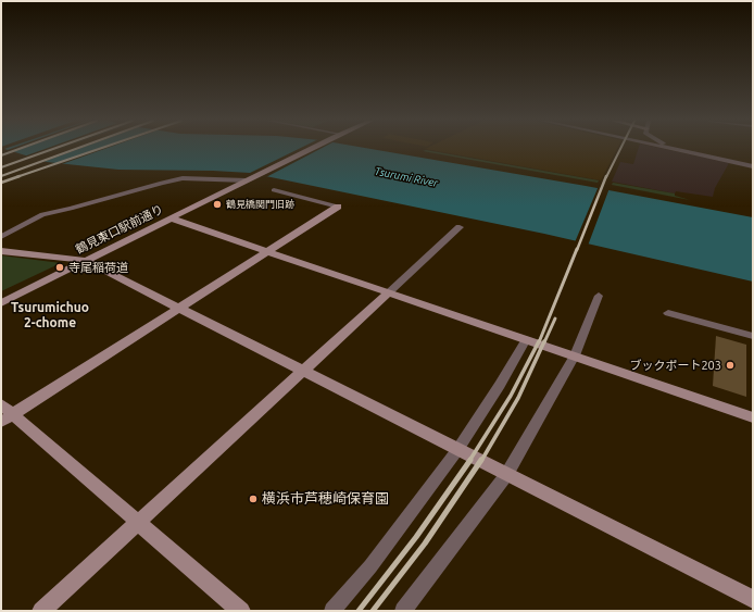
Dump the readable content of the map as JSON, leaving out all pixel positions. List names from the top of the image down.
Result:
{
  "streets": {
    "street": ["鶴見東口駅前通り"]
  },
  "districts": ["Tsurumichuo 2-chome"],
  "water": ["Tsurumi River"],
  "places": [
    "鶴見橋関門旧跡",
    "寺尾稲荷道",
    "ブックポート203",
    "横浜市芦穂崎保育園"
  ]
}
